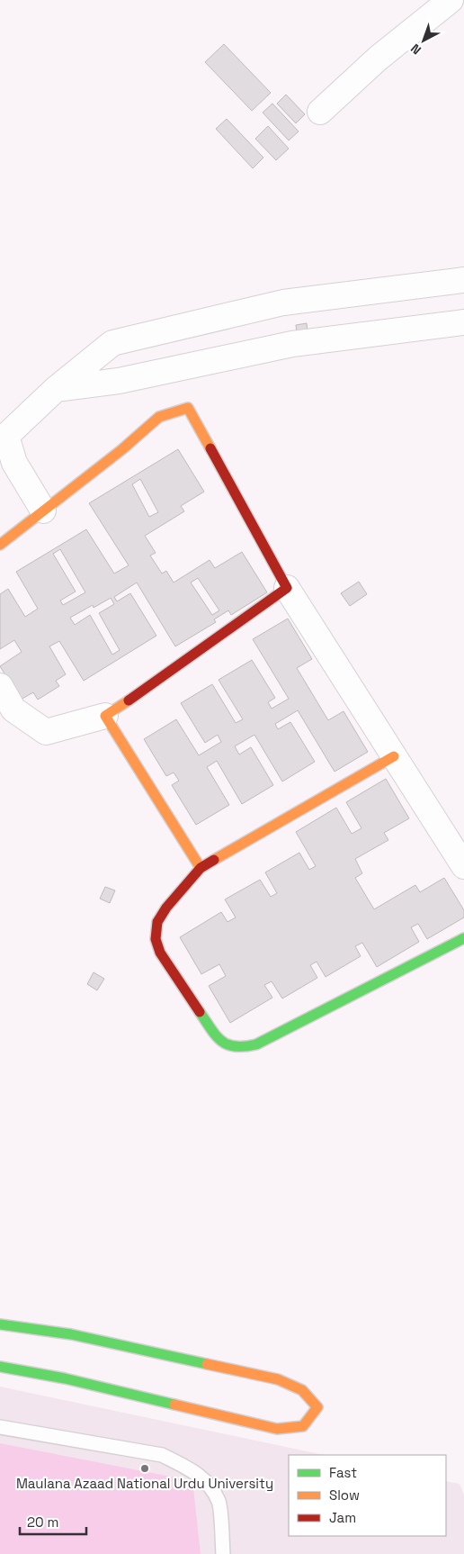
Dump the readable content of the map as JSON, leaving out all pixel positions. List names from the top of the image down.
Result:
{
  "places": ["Maulana Azaad National Urdu University"],
  "legend": ["Fast", "Slow", "Jam"],
  "scale_bar": "20 m",
  "north": "bottom left"
}
